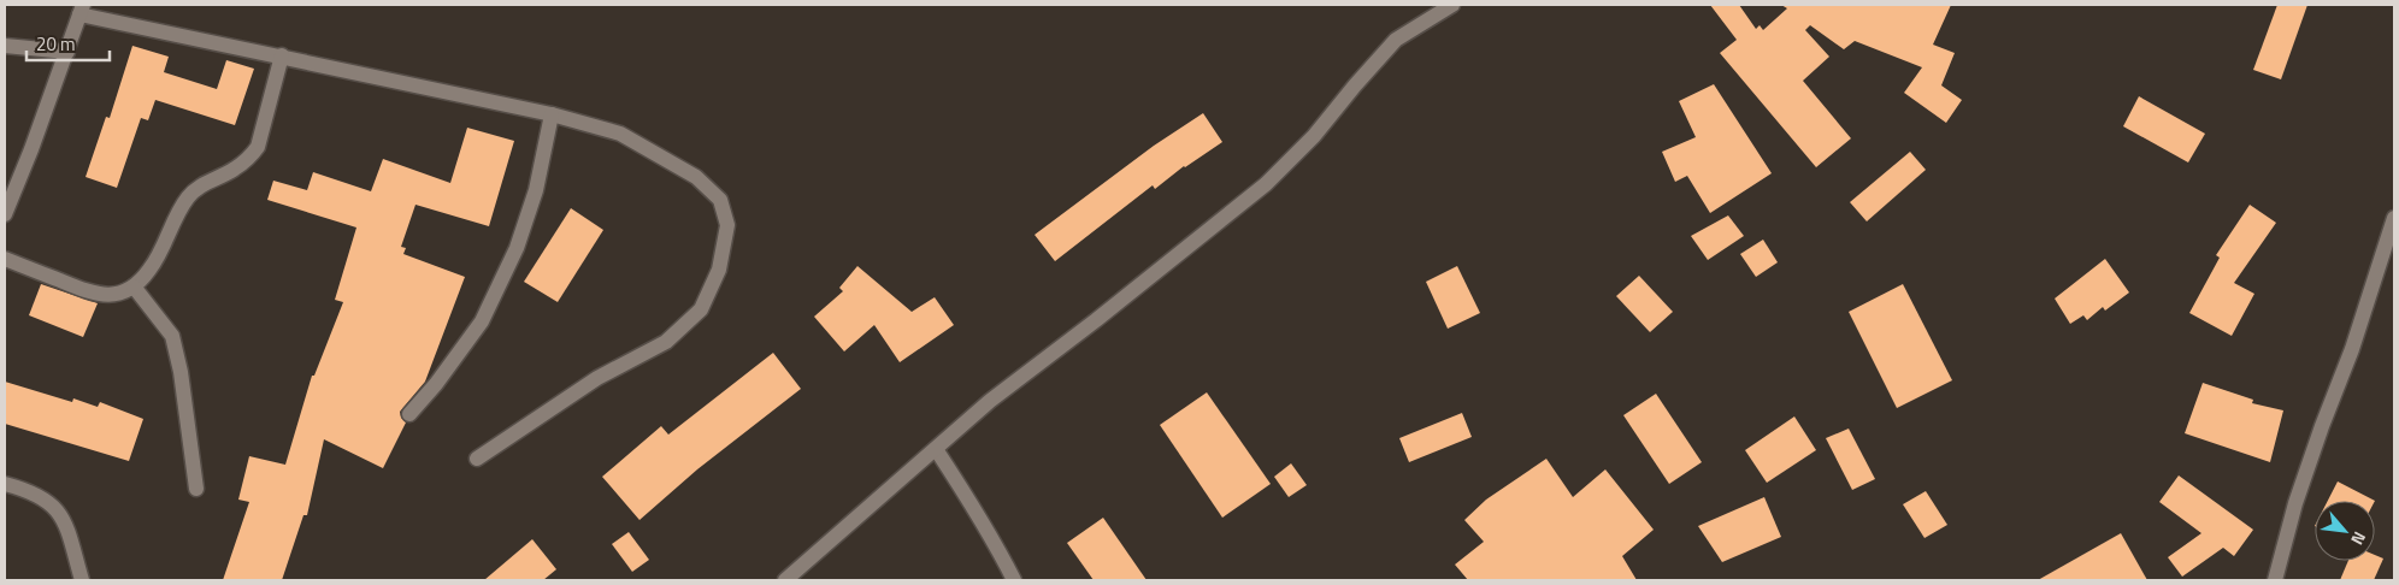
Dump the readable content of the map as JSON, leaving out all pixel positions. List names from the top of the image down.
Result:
{
  "scale_bar": "20 m",
  "north": "bottom right"
}
